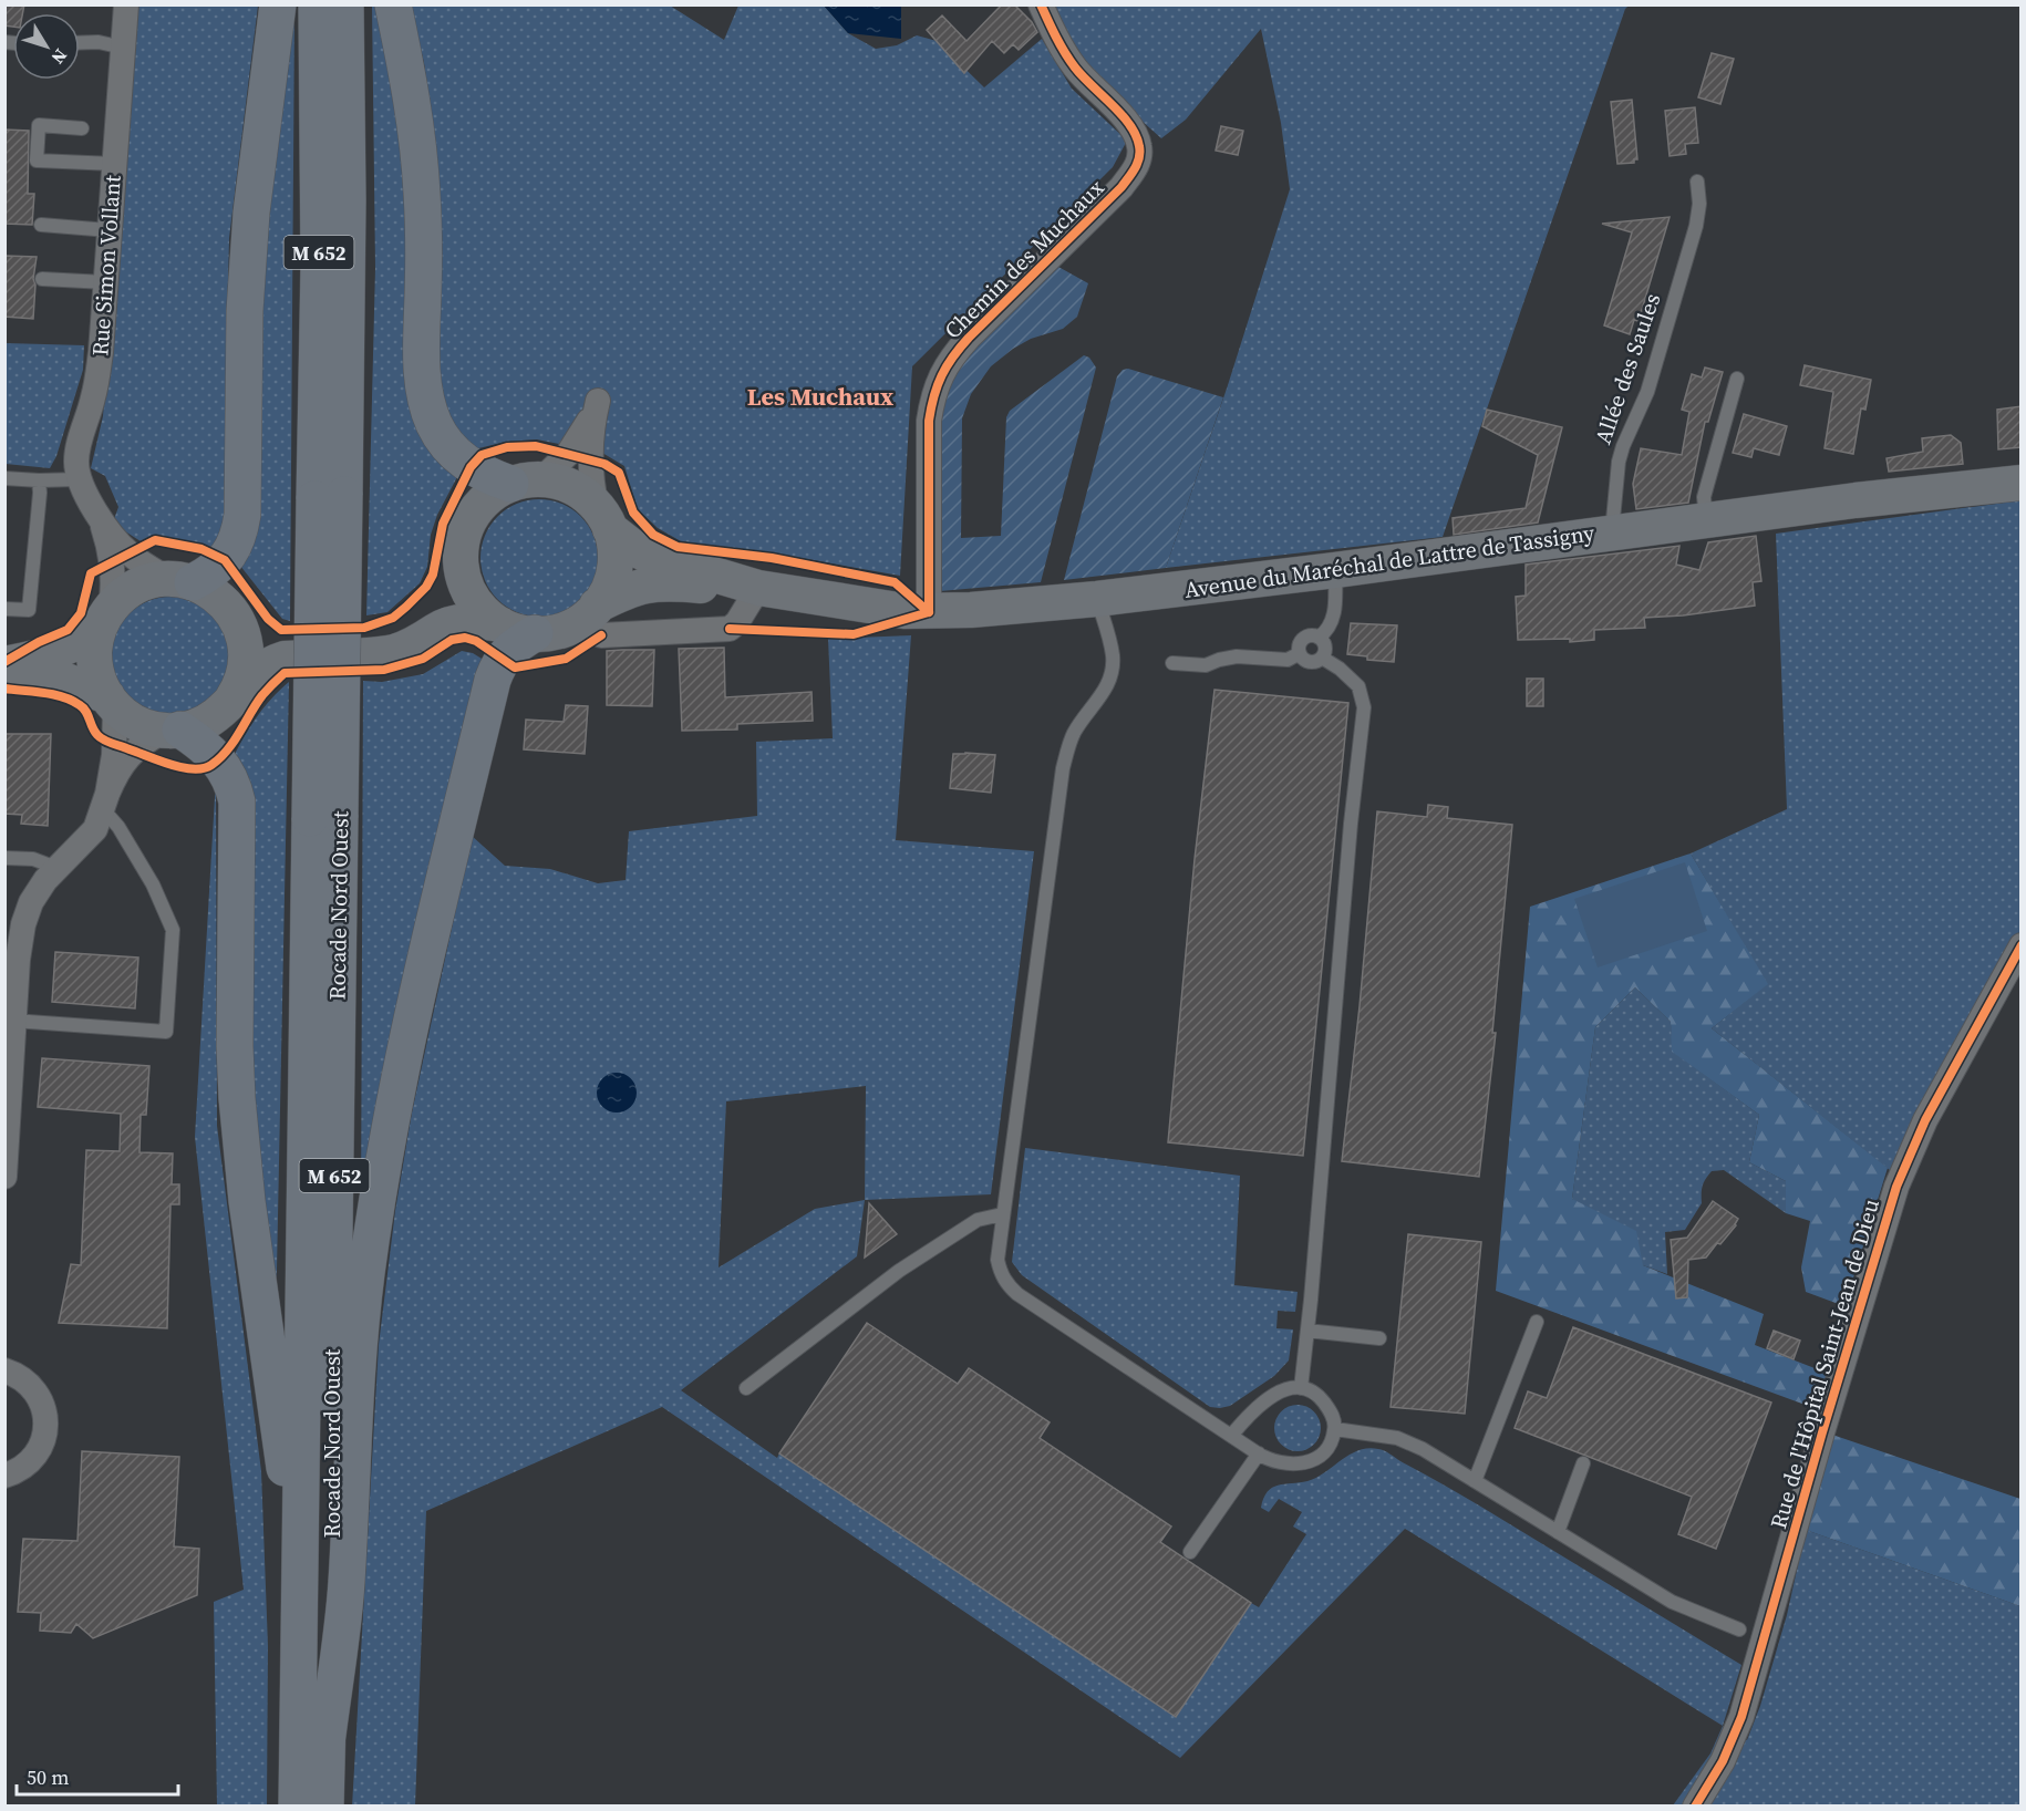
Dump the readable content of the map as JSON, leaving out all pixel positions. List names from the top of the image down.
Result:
{
  "streets": {
    "highway": ["M 652", "Rocade Nord Ouest"],
    "main road": ["Avenue du Maréchal de Lattre de Tassigny"],
    "street": ["Chemin des Muchaux", "Rue Simon Vollant", "Rue de l'Hôpital Saint-Jean de Dieu"],
    "lane": ["Allée des Saules"]
  },
  "crossings": [
    ["Chemin des Muchaux", "Avenue du Maréchal de Lattre de Tassigny"],
    ["Rue Simon Vollant", "Avenue du Maréchal de Lattre de Tassigny"],
    ["Allée des Saules", "Avenue du Maréchal de Lattre de Tassigny"]
  ],
  "districts": ["Les Muchaux"],
  "scale_bar": "50 m",
  "north": "bottom right"
}
